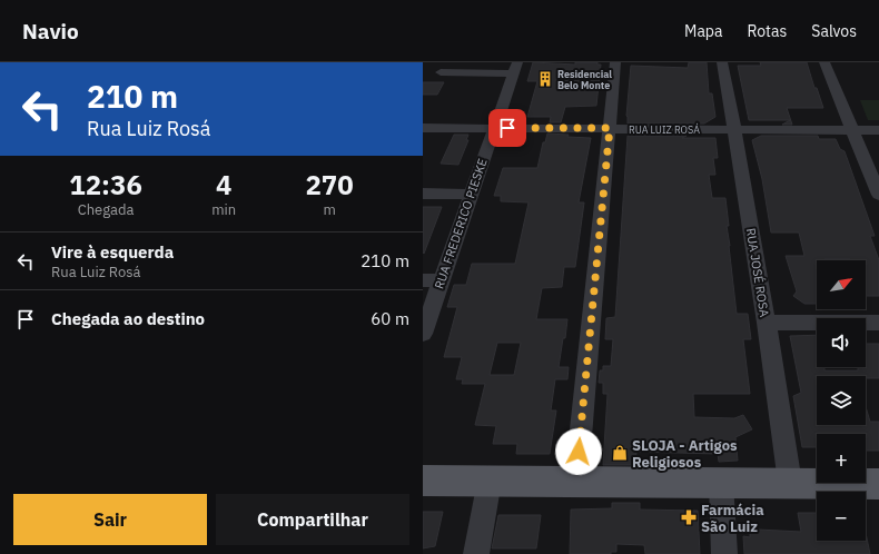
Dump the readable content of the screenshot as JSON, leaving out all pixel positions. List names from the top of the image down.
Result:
{
  "streets": {
    "street": ["RUA LUIZ ROSÁ", "RUA FREDERICO PIESKE", "RUA JOSÉ ROSA"]
  },
  "crossings": [
    ["RUA LUIZ ROSÁ", "RUA FREDERICO PIESKE"],
    ["RUA LUIZ ROSÁ", "RUA JOSÉ ROSA"]
  ],
  "places": {
    "building": ["Residencial Belo Monte"],
    "shop": ["SLOJA - Artigos Religiosos"],
    "pharmacy": ["Farmácia São Luiz"]
  },
  "north": "top right",
  "page": {
    "header": "Navio",
    "nav": ["Mapa", "Rotas", "Salvos"],
    "turn": ["210 m", "Rua Luiz Rosá"],
    "eta": [
      "12:36",
      "Chegada",
      "4",
      "min",
      "270",
      "m"
    ],
    "list": [
      {
        "name": "Vire à esquerda",
        "note": "Rua Luiz Rosá",
        "value": "210 m"
      },
      {
        "name": "Chegada ao destino",
        "value": "60 m"
      }
    ],
    "map_buttons": ["+", "−"],
    "buttons": ["Sair", "Compartilhar"]
  }
}
